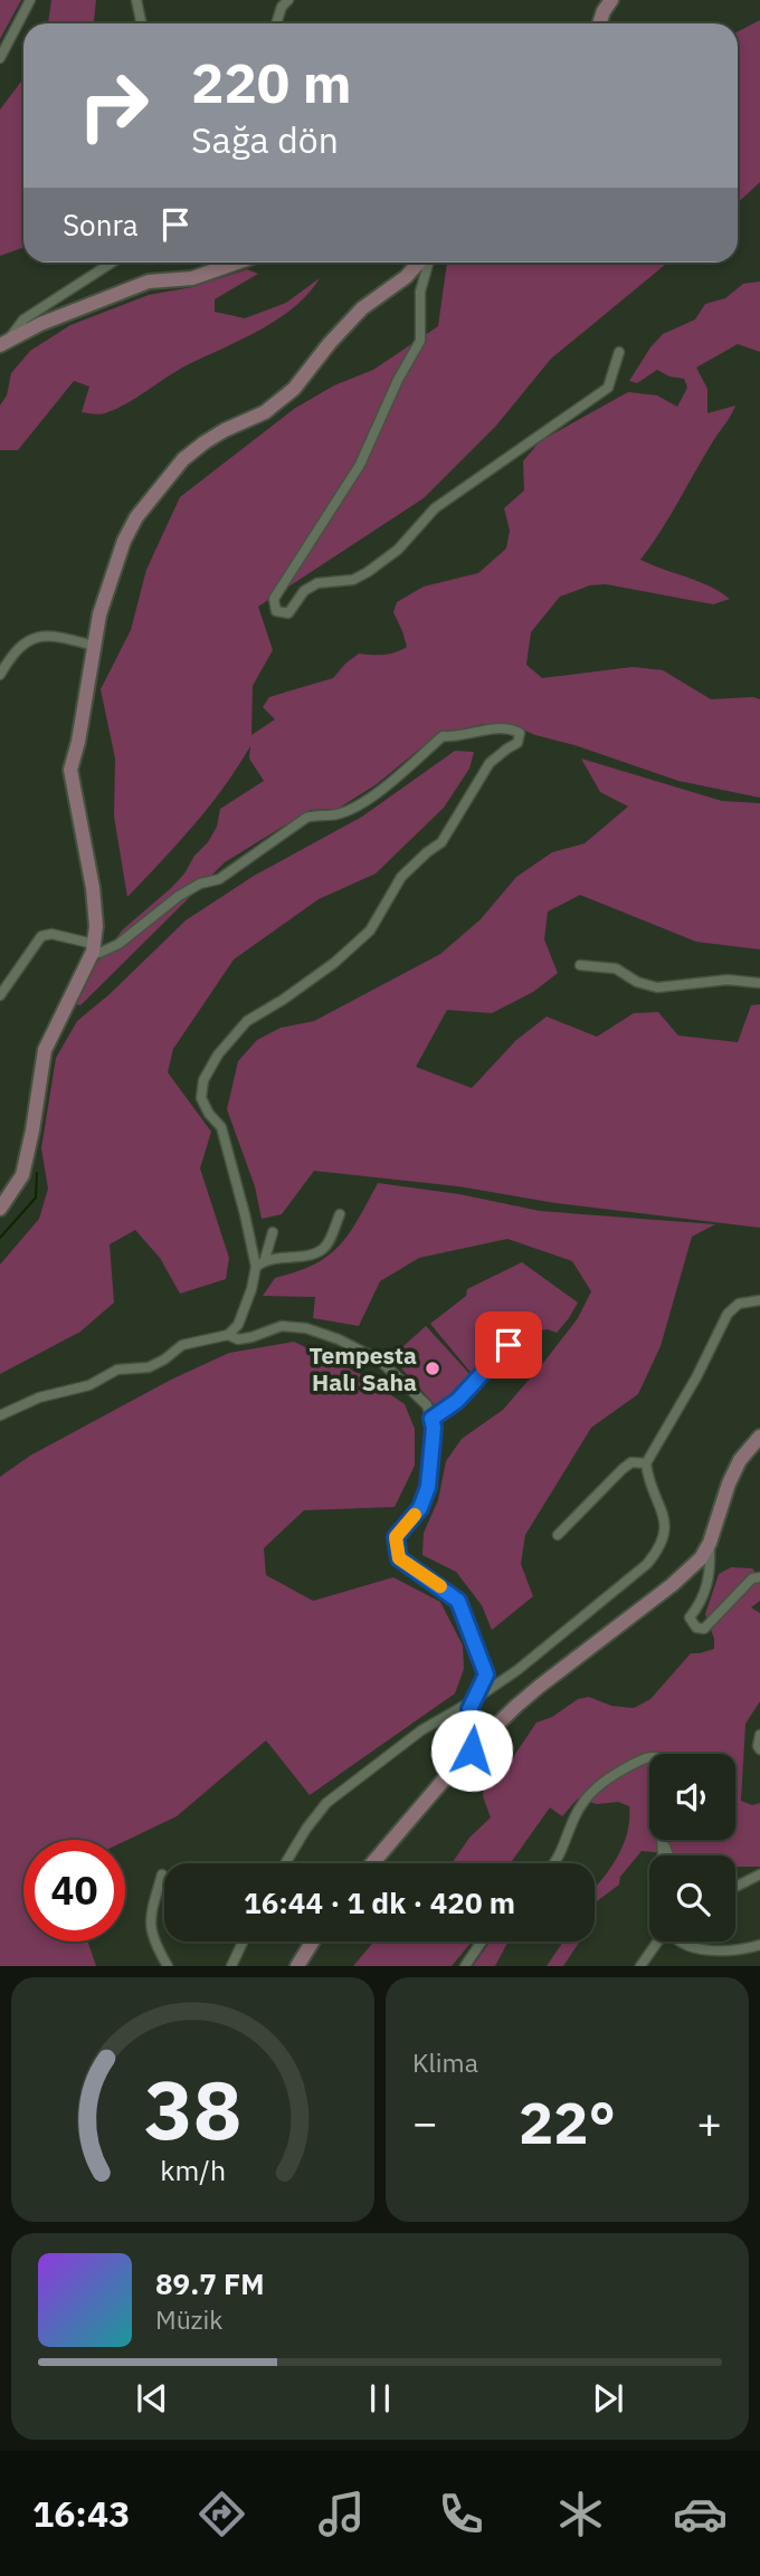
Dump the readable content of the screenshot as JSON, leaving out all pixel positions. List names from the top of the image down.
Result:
{
  "places": ["Tempesta Halı Saha"],
  "page": {
    "turn": ["220 m", "Sağa dön"],
    "then": "Sonra",
    "limit": "40",
    "trip": "16:44 · 1 dk · 420 m",
    "tile": "Klima",
    "heat": ["−", "22°", "+"],
    "song": ["89.7 FM", "Müzik"],
    "tabs": "16:43",
    "gauge": ["38", "km/h"]
  }
}
